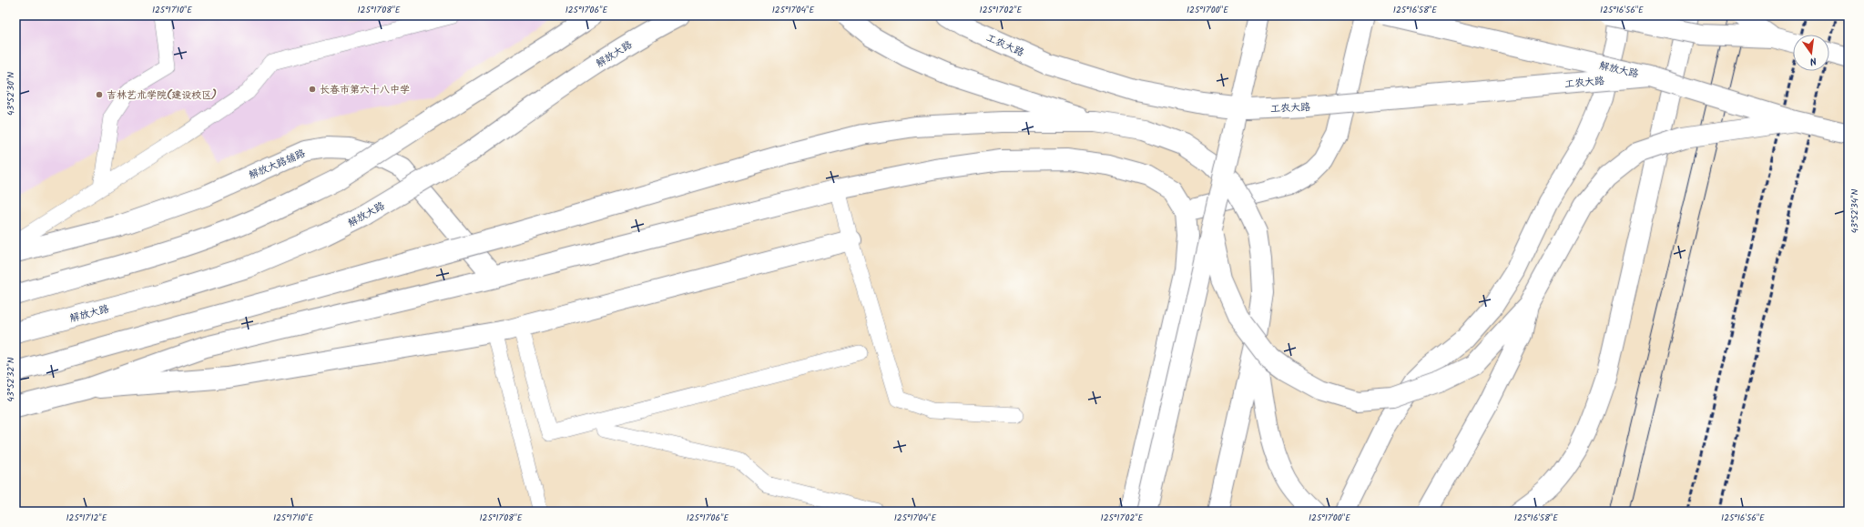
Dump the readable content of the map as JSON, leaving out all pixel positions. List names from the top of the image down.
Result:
{
  "streets": {
    "main road": ["工农大路", "解放大路", "解放大路辅路"]
  },
  "crossings": [
    ["工农大路", "解放大路"]
  ],
  "places": ["长春市第六十八中学", "吉林艺术学院(建设校区)"],
  "north": "bottom",
  "coordinates": [
    "125°17'10\"E",
    "125°17'08\"E",
    "125°17'06\"E",
    "125°17'04\"E",
    "125°17'02\"E",
    "125°17'00\"E",
    "125°16'58\"E",
    "125°16'56\"E",
    "43°52'30\"N",
    "43°52'34\"N",
    "43°52'32\"N",
    "125°17'12\"E"
  ]
}
